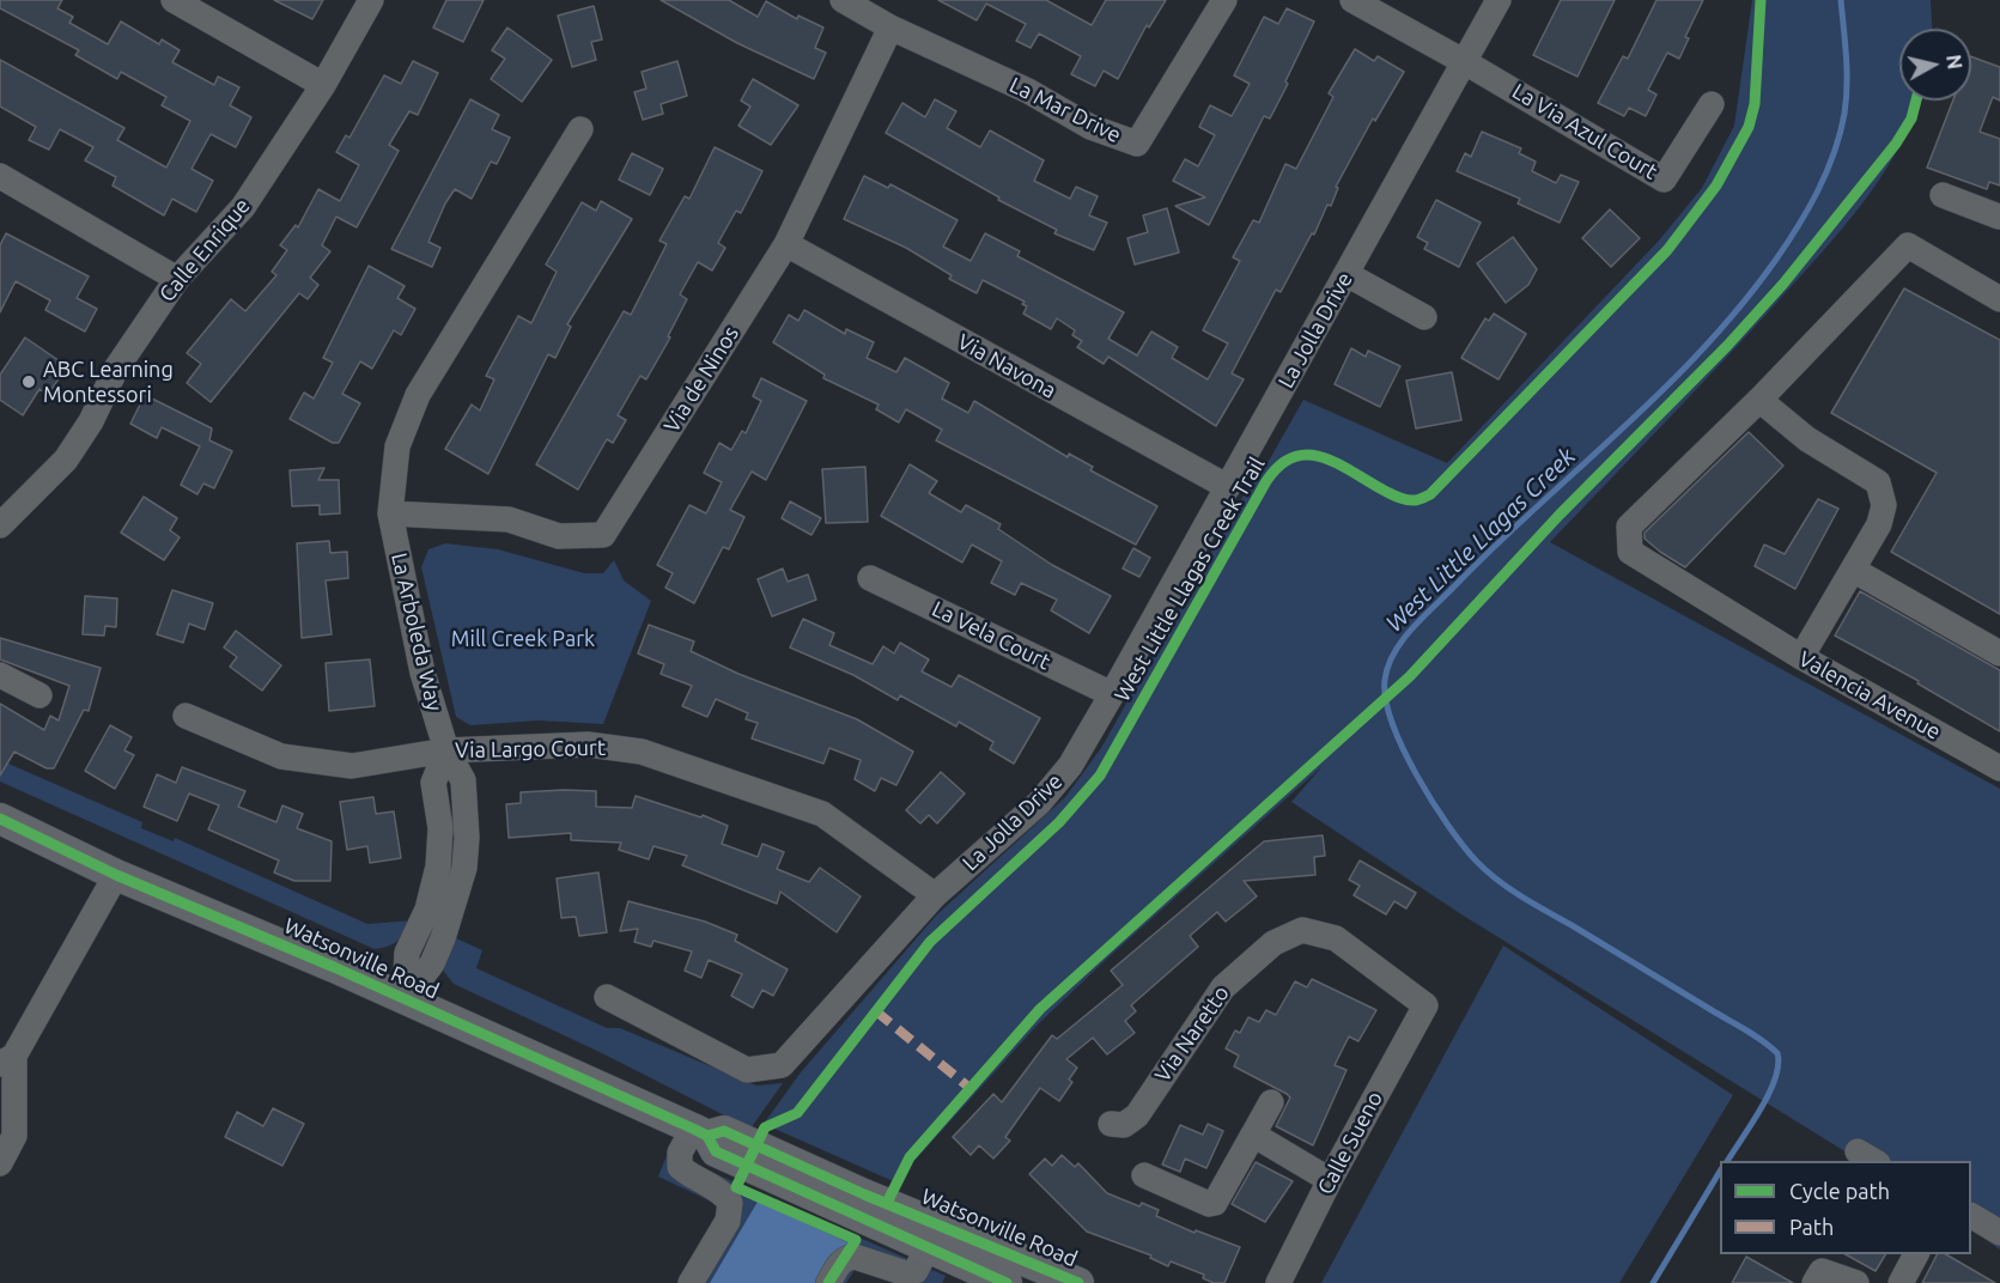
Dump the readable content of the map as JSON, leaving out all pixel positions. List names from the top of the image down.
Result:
{
  "streets": {
    "main road": ["Watsonville Road"],
    "street": [
      "La Mar Drive",
      "La Via Azul Court",
      "Calle Enrique",
      "La Jolla Drive",
      "Via Navona",
      "Via de Ninos",
      "La Arboleda Way",
      "La Vela Court",
      "Valencia Avenue",
      "Via Largo Court",
      "Via Naretto",
      "Calle Sueno"
    ],
    "cycle path": ["West Little Llagas Creek Trail"]
  },
  "crossings": [
    ["La Mar Drive", "Via de Ninos"],
    ["La Via Azul Court", "La Jolla Drive"],
    ["La Jolla Drive", "Via Navona"],
    ["La Jolla Drive", "La Vela Court"],
    ["La Jolla Drive", "Via Largo Court"],
    ["Via Navona", "Via de Ninos"],
    ["Via de Ninos", "La Arboleda Way"],
    ["La Arboleda Way", "Via Largo Court"],
    ["Via Naretto", "Calle Sueno"]
  ],
  "water": ["West Little Llagas Creek"],
  "parks": ["Mill Creek Park"],
  "places": ["ABC Learning Montessori"],
  "legend": ["Cycle path", "Path"],
  "north": "right"
}
